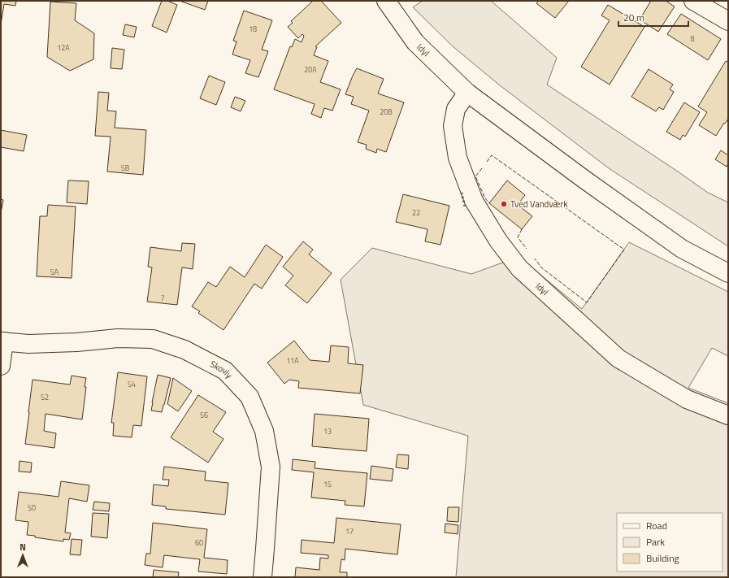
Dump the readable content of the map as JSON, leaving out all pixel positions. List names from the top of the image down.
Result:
{
  "streets": {
    "street": ["Idyl", "Skovly"]
  },
  "places": ["Tved Vandværk"],
  "house_numbers": [
    "18",
    "8",
    "12A",
    "20A",
    "20B",
    "5B",
    "22",
    "5A",
    "7",
    "11A",
    "54",
    "52",
    "56",
    "13",
    "15",
    "50",
    "17",
    "60"
  ],
  "legend": ["Road", "Park", "Building"],
  "scale_bar": "20 m",
  "north": "top"
}
